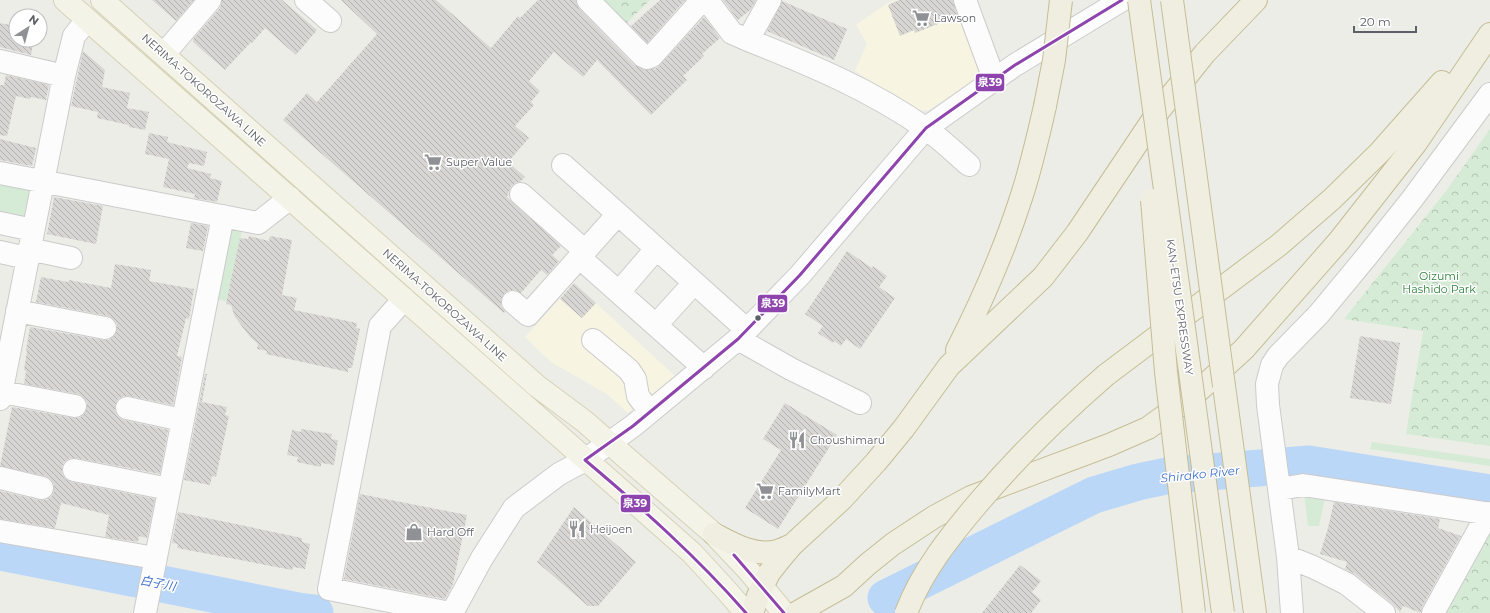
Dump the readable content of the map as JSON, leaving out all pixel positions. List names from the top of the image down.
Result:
{
  "streets": {
    "highway": ["KAN-ETSU EXPRESSWAY"],
    "main road": ["NERIMA-TOKOROZAWA LINE"]
  },
  "water": ["Shirako River", "白子川"],
  "parks": ["Oizumi Hashido Park"],
  "places": {
    "supermarket": ["Lawson", "Super Value", "FamilyMart"],
    "restaurant": ["Choushimaru", "Heijoen"],
    "shop": ["Hard Off"]
  },
  "lines": ["transit line 泉39"],
  "scale_bar": "20 m",
  "north": "top right"
}
